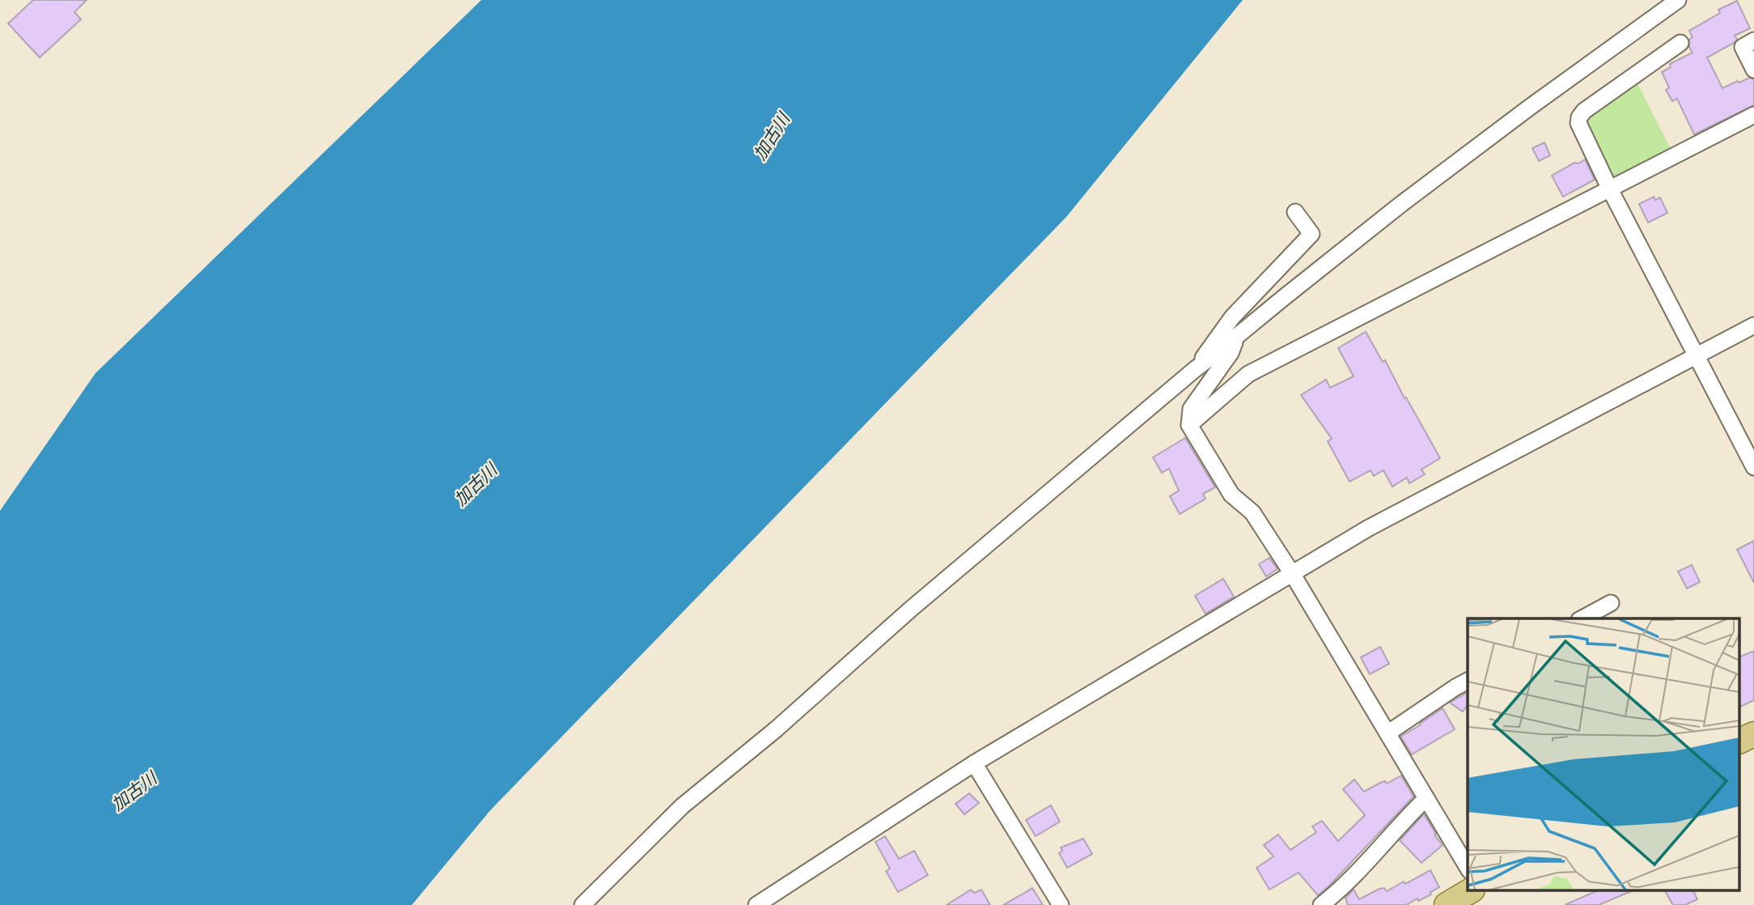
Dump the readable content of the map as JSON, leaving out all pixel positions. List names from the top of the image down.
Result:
{
  "water": ["加古川"]
}
